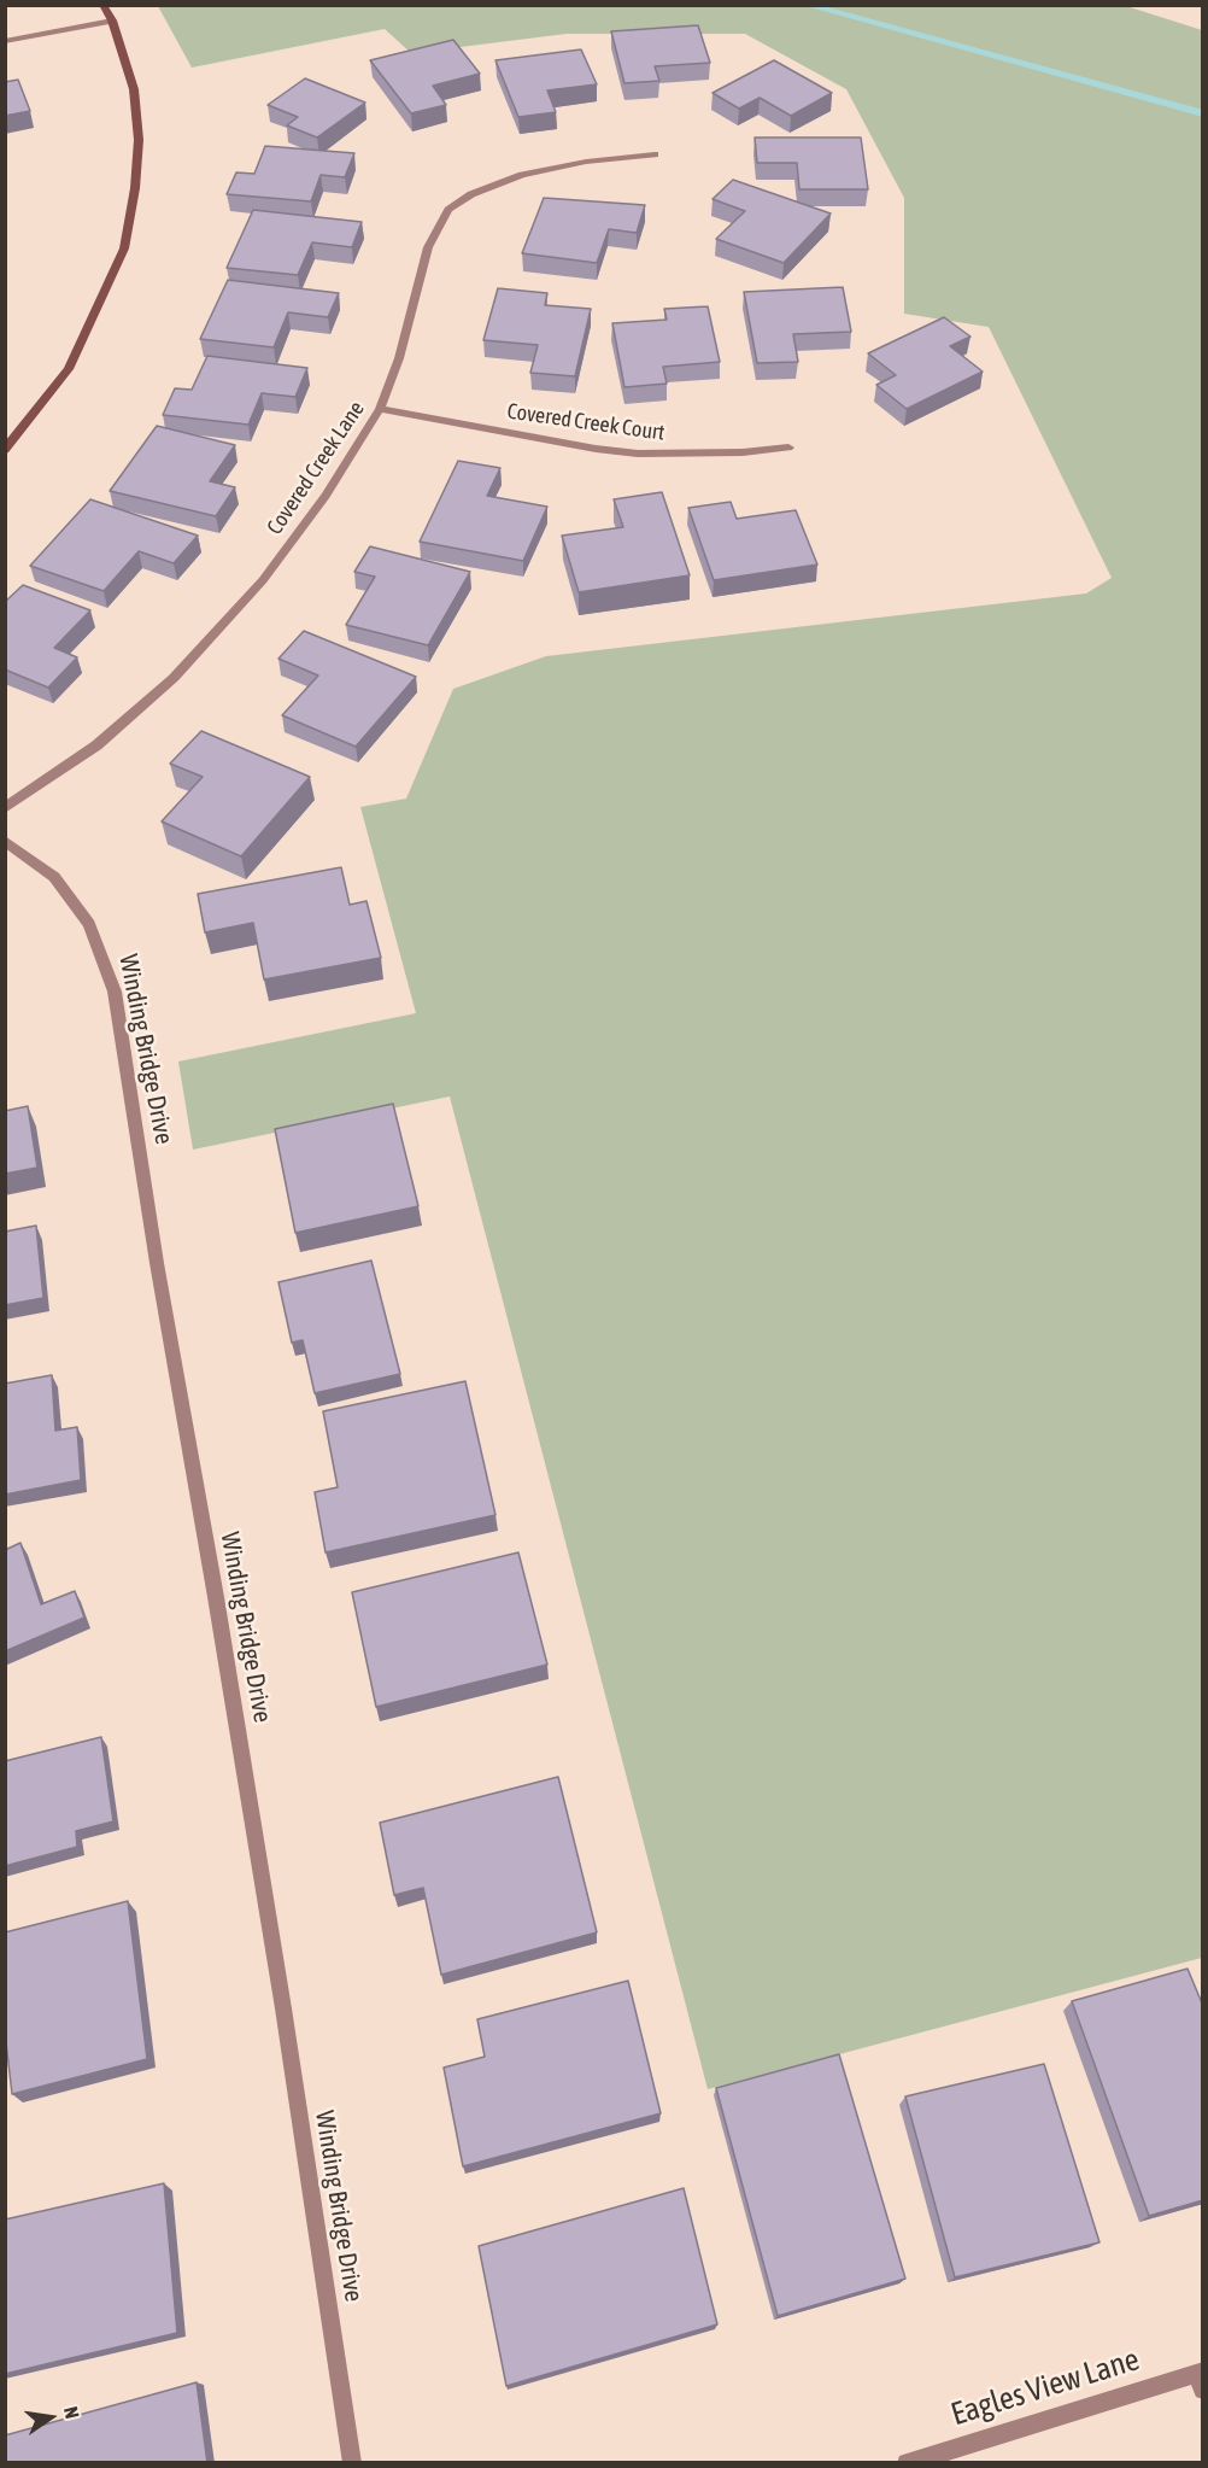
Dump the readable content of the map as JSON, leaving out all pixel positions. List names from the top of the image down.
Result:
{
  "streets": {
    "street": [
      "Covered Creek Court",
      "Covered Creek Lane",
      "Winding Bridge Drive",
      "Eagles View Lane"
    ]
  },
  "crossings": [
    ["Covered Creek Court", "Covered Creek Lane"]
  ],
  "north": "right"
}
